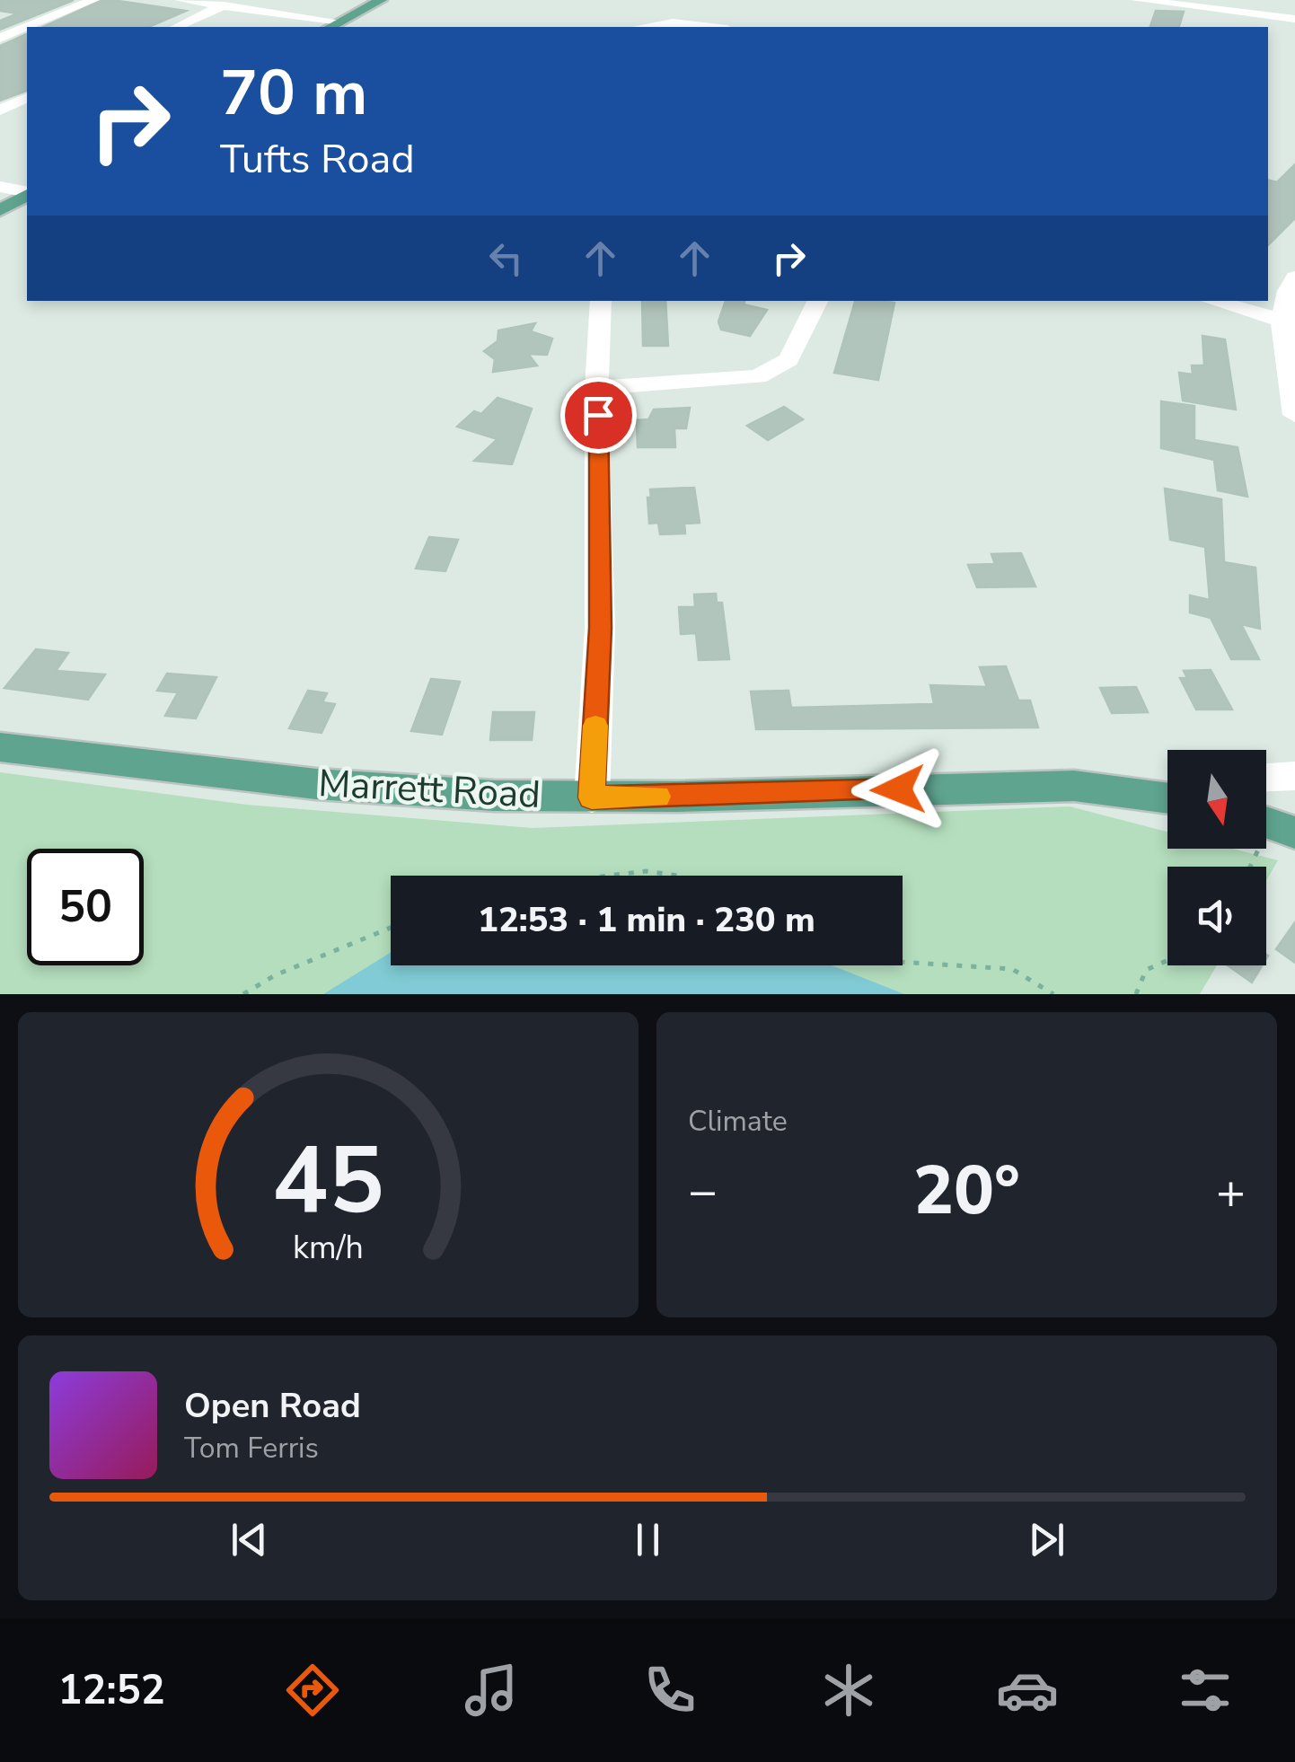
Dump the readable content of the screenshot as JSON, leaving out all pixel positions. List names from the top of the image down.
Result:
{
  "streets": {
    "main road": ["Marrett Road"]
  },
  "north": "bottom",
  "page": {
    "turn": ["70 m", "Tufts Road"],
    "limit": "50",
    "trip": "12:53 · 1 min · 230 m",
    "tile": "Climate",
    "heat": ["−", "20°", "+"],
    "song": ["Open Road", "Tom Ferris"],
    "tabs": "12:52",
    "gauge": ["45", "km/h"]
  }
}
